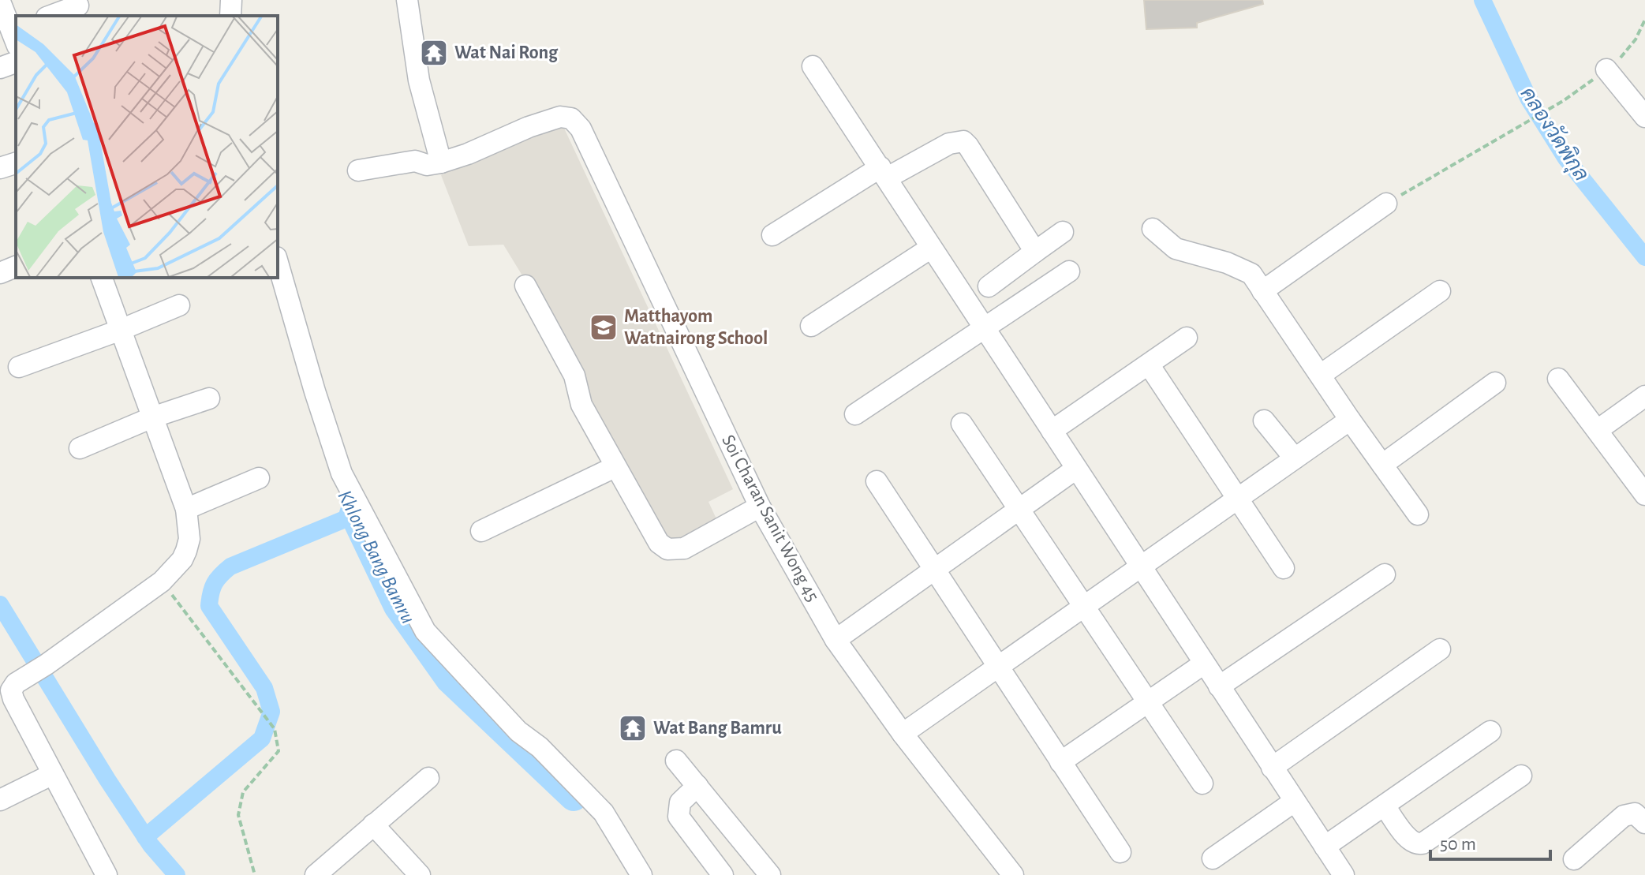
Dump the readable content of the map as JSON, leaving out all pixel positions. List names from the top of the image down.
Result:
{
  "streets": {
    "street": ["Soi Charan Sanit Wong 45"]
  },
  "water": ["คลองวัดพิกุล", "Khlong Bang Bamru"],
  "places": {
    "temple": ["Wat Nai Rong", "Wat Bang Bamru"],
    "school or university": ["Matthayom Watnairong School"]
  },
  "scale_bar": "50 m"
}
